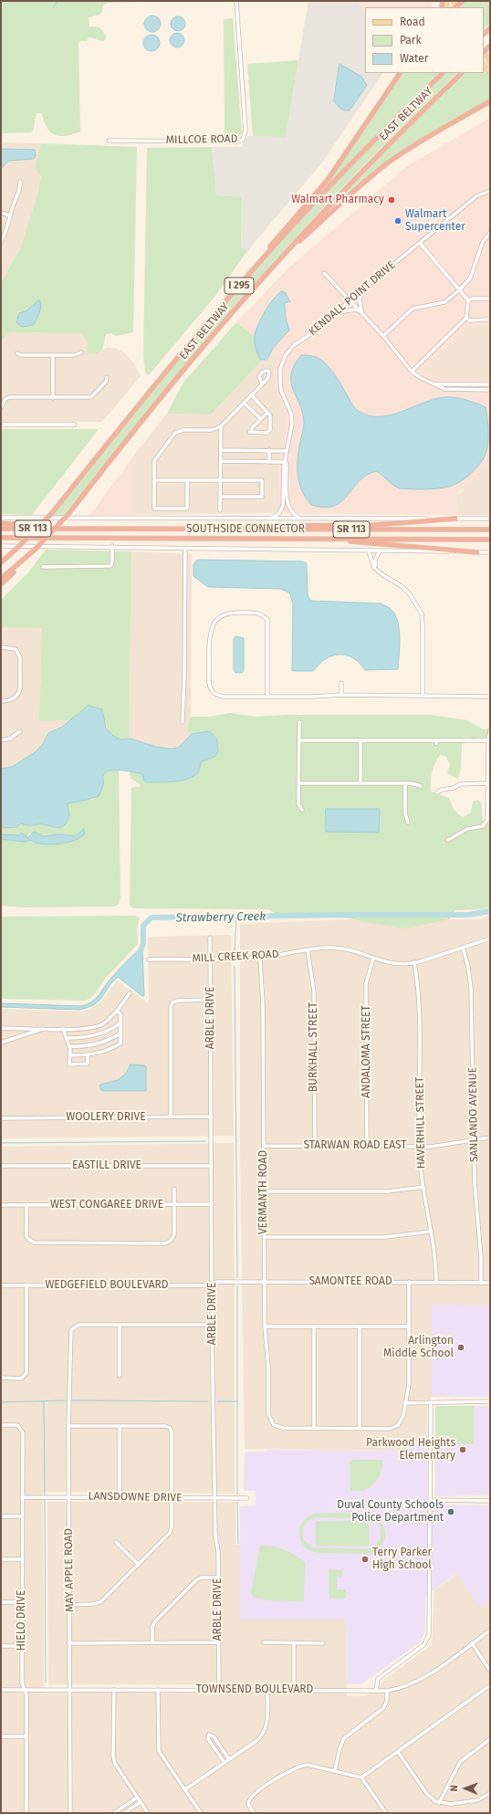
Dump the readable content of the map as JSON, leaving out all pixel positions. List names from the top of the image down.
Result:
{
  "streets": {
    "highway": [
      "EAST BELTWAY",
      "I 295",
      "SR 113",
      "SOUTHSIDE CONNECTOR"
    ],
    "street": [
      "MILLCOE ROAD",
      "KENDALL POINT DRIVE",
      "MILL CREEK ROAD",
      "ARBLE DRIVE",
      "BURKHALL STREET",
      "ANDALOMA STREET",
      "SANLANDO AVENUE",
      "WOOLERY DRIVE",
      "HAVERHILL STREET",
      "STARWAN ROAD EAST",
      "EASTILL DRIVE",
      "VERMANTH ROAD",
      "WEST CONGAREE DRIVE",
      "SAMONTEE ROAD",
      "WEDGEFIELD BOULEVARD",
      "LANSDOWNE DRIVE",
      "MAY APPLE ROAD",
      "HIELO DRIVE",
      "TOWNSEND BOULEVARD"
    ]
  },
  "crossings": [
    ["MILL CREEK ROAD", "ARBLE DRIVE"],
    ["MILL CREEK ROAD", "BURKHALL STREET"],
    ["MILL CREEK ROAD", "ANDALOMA STREET"],
    ["MILL CREEK ROAD", "SANLANDO AVENUE"],
    ["MILL CREEK ROAD", "HAVERHILL STREET"],
    ["MILL CREEK ROAD", "VERMANTH ROAD"],
    ["ARBLE DRIVE", "WOOLERY DRIVE"],
    ["ARBLE DRIVE", "EASTILL DRIVE"],
    ["ARBLE DRIVE", "WEST CONGAREE DRIVE"],
    ["ARBLE DRIVE", "SAMONTEE ROAD"],
    ["ARBLE DRIVE", "WEDGEFIELD BOULEVARD"],
    ["ARBLE DRIVE", "LANSDOWNE DRIVE"],
    ["ARBLE DRIVE", "TOWNSEND BOULEVARD"],
    ["BURKHALL STREET", "STARWAN ROAD EAST"],
    ["ANDALOMA STREET", "STARWAN ROAD EAST"],
    ["SANLANDO AVENUE", "STARWAN ROAD EAST"],
    ["SANLANDO AVENUE", "SAMONTEE ROAD"],
    ["HAVERHILL STREET", "STARWAN ROAD EAST"],
    ["HAVERHILL STREET", "SAMONTEE ROAD"],
    ["STARWAN ROAD EAST", "VERMANTH ROAD"],
    ["VERMANTH ROAD", "SAMONTEE ROAD"],
    ["SAMONTEE ROAD", "WEDGEFIELD BOULEVARD"],
    ["LANSDOWNE DRIVE", "MAY APPLE ROAD"],
    ["LANSDOWNE DRIVE", "HIELO DRIVE"],
    ["MAY APPLE ROAD", "TOWNSEND BOULEVARD"],
    ["HIELO DRIVE", "TOWNSEND BOULEVARD"]
  ],
  "water": ["Strawberry Creek"],
  "places": [
    "Walmart Pharmacy",
    "Walmart Supercenter",
    "Arlington Middle School",
    "Parkwood Heights Elementary",
    "Duval County Schools Police Department",
    "Terry Parker High School"
  ],
  "legend": ["Road", "Park", "Water"],
  "north": "left"
}
